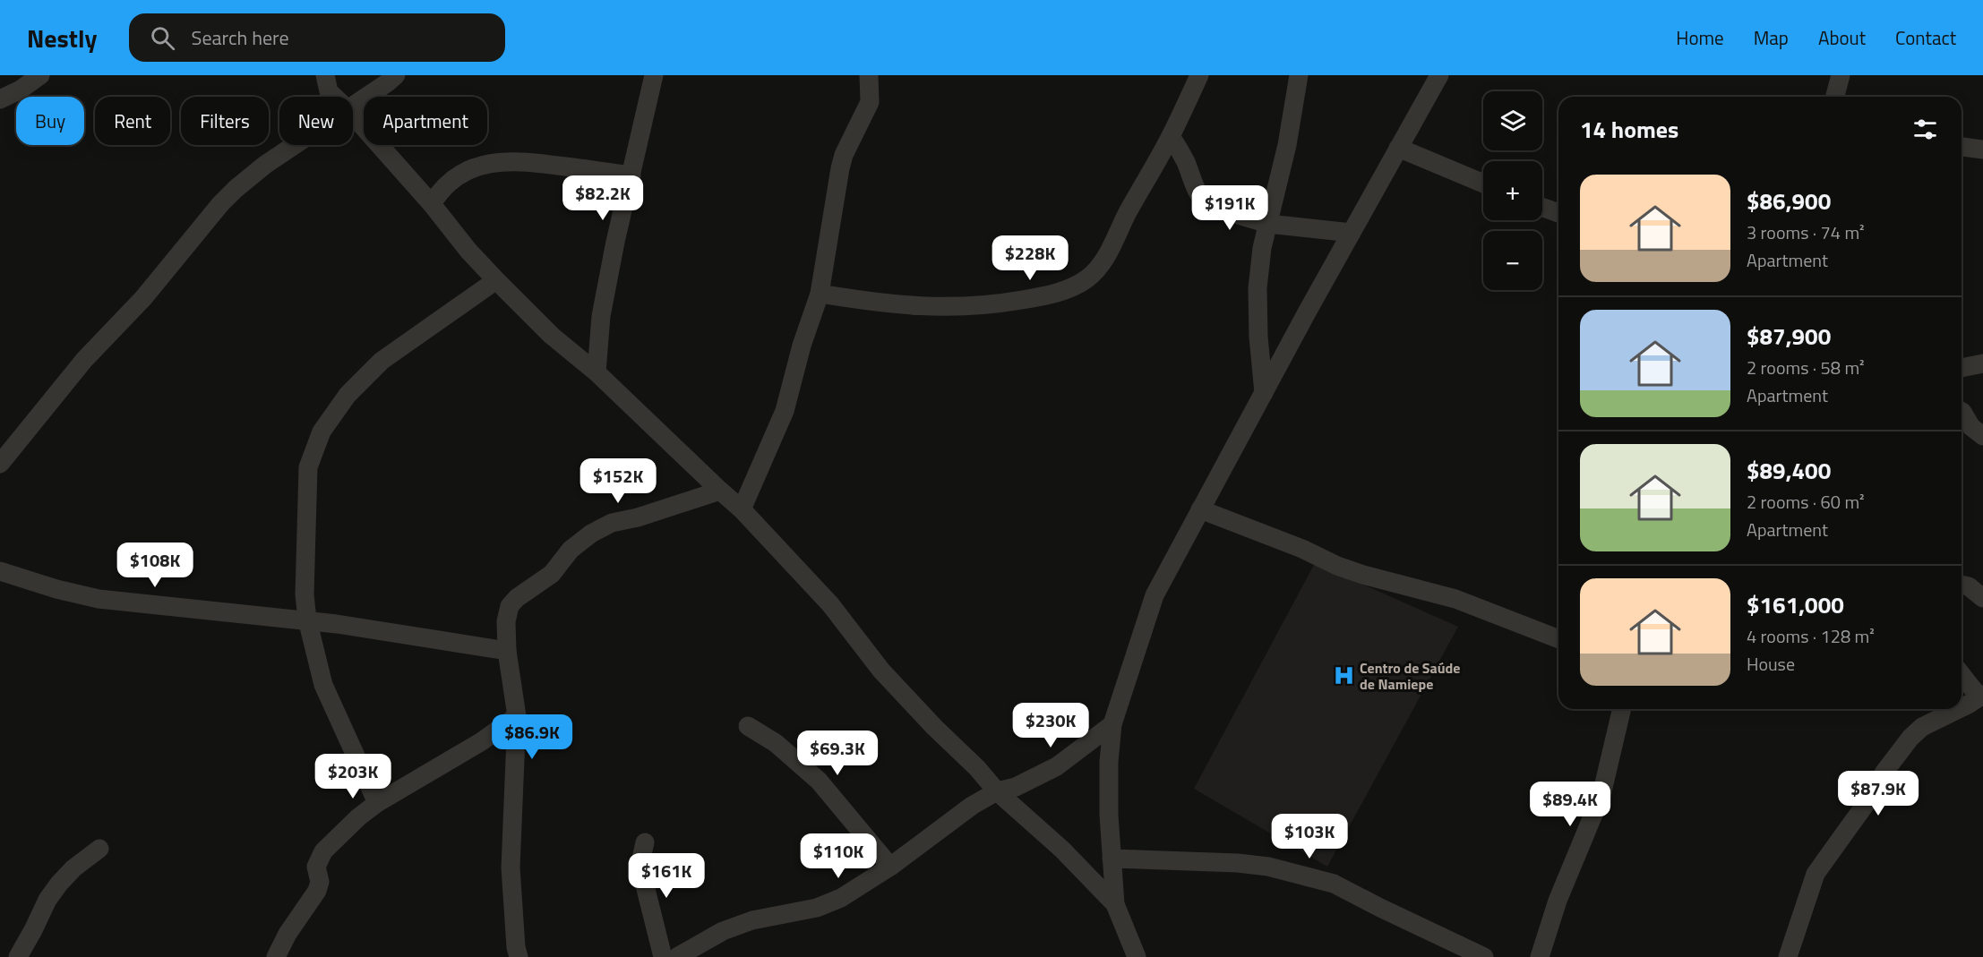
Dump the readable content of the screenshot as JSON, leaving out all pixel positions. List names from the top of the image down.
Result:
{
  "places": {
    "hospital": ["Centro de Saúde de Namiepe"]
  },
  "page": {
    "header": "Nestly",
    "search": "Search here",
    "nav": [
      "Home",
      "Map",
      "About",
      "Contact"
    ],
    "map_buttons": ["+", "−"],
    "chip": [
      "Buy",
      "Rent",
      "Filters",
      "New",
      "Apartment"
    ],
    "heading": "14 homes",
    "list": [
      {
        "name": "$86,900",
        "note": "3 rooms · 74 m² · Apartment"
      },
      {
        "name": "$87,900",
        "note": "2 rooms · 58 m² · Apartment"
      },
      {
        "name": "$89,400",
        "note": "2 rooms · 60 m² · Apartment"
      },
      {
        "name": "$161,000",
        "note": "4 rooms · 128 m² · House"
      }
    ],
    "price": [
      "$82.2K",
      "$191K",
      "$228K",
      "$152K",
      "$108K",
      "$230K",
      "$86.9K",
      "$69.3K",
      "$203K",
      "$87.9K",
      "$89.4K",
      "$103K",
      "$110K",
      "$161K"
    ]
  }
}
